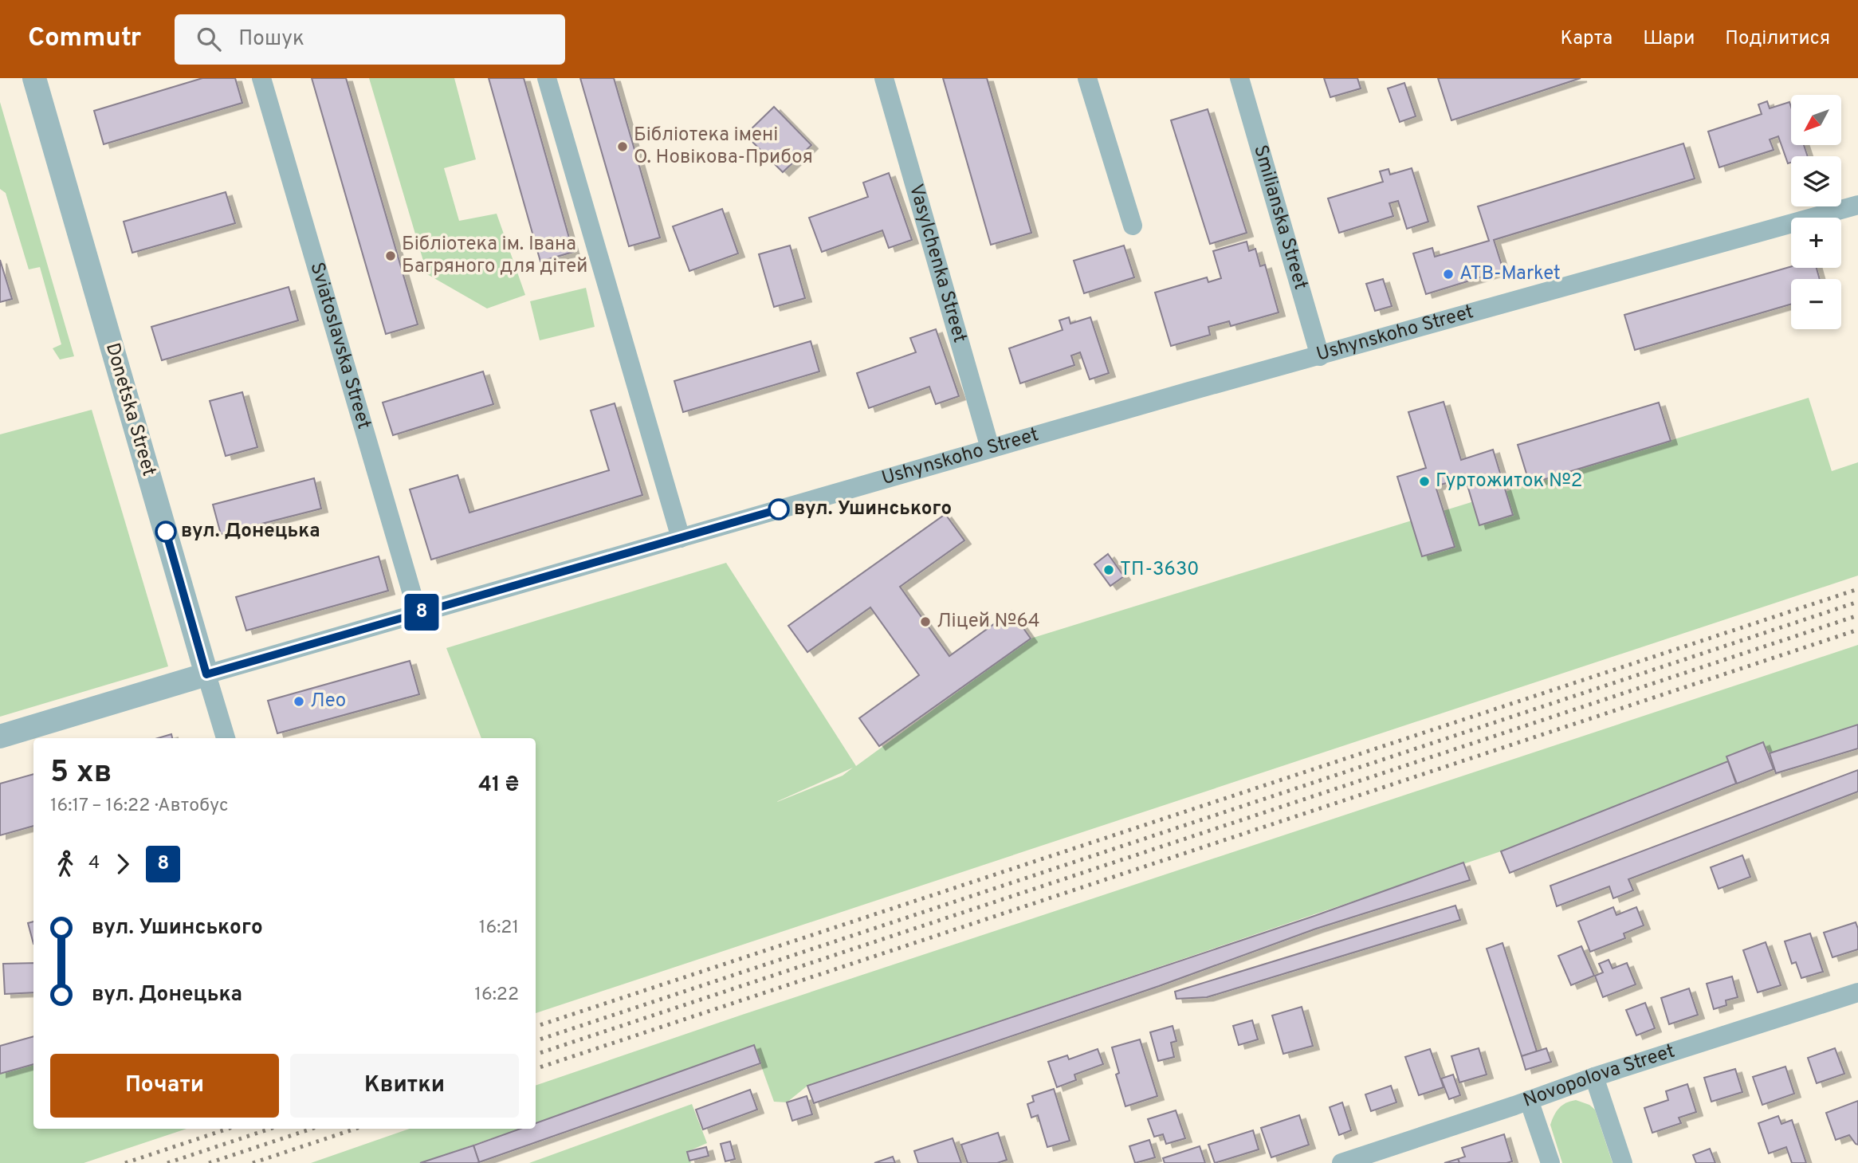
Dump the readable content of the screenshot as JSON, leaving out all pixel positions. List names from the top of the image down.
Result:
{
  "streets": {
    "street": [
      "Smilianska Street",
      "Vasylchenka Street",
      "Ushynskoho Street",
      "Sviatoslavska Street",
      "Donetska Street",
      "Novopolova Street"
    ]
  },
  "crossings": [
    ["Smilianska Street", "Ushynskoho Street"],
    ["Vasylchenka Street", "Ushynskoho Street"],
    ["Ushynskoho Street", "Sviatoslavska Street"],
    ["Ushynskoho Street", "Donetska Street"]
  ],
  "places": [
    "Бібліотека імені О. Новікова-Прибоя",
    "Бібліотека ім. Івана Багряного для дітей",
    "ATB-Market",
    "Гуртожиток №2",
    "вул. Ушинського",
    "вул. Донецька",
    "ТП-3630",
    "Ліцей №64",
    "Лео"
  ],
  "lines": ["bus line 8"],
  "north": "bottom left",
  "page": {
    "header": "Commutr",
    "search": "Пошук",
    "nav": ["Карта", "Шари", "Поділитися"],
    "on_map": "8",
    "map_buttons": ["+", "−"],
    "heading": ["5 хв", "16:17 – 16:22 · Автобус", "41 ₴"],
    "legs": ["4", "8"],
    "list": [
      {
        "name": "вул. Ушинського",
        "value": "16:21"
      },
      {
        "name": "вул. Донецька",
        "value": "16:22"
      }
    ],
    "buttons": ["Почати", "Квитки"]
  }
}
